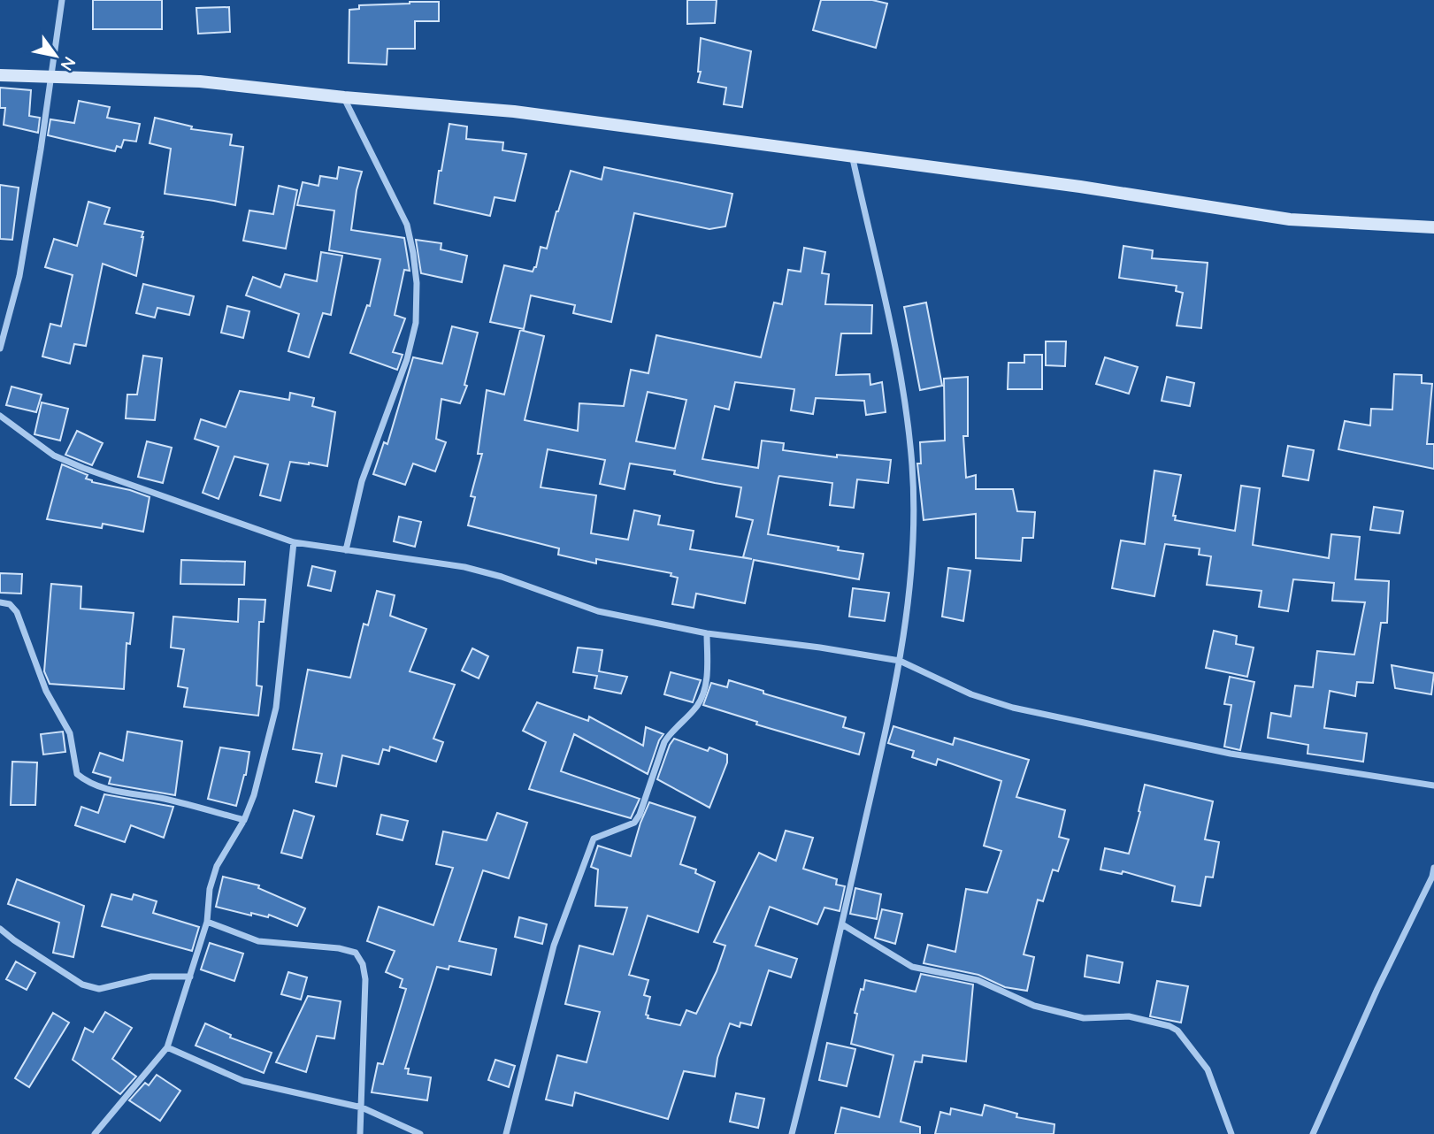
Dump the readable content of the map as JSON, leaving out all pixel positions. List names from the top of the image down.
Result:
{
  "north": "bottom right"
}
